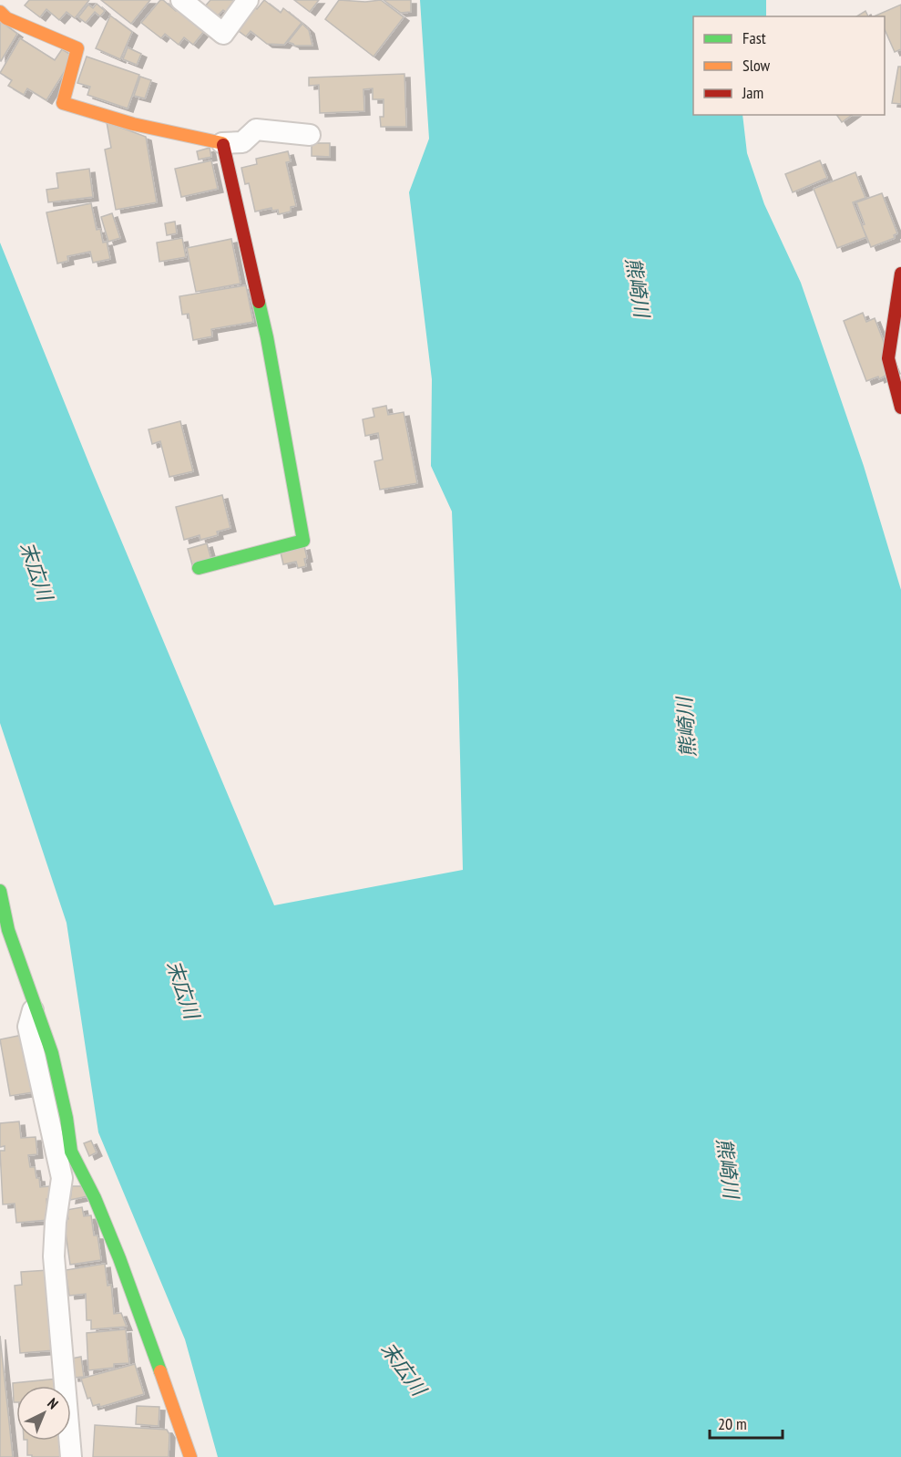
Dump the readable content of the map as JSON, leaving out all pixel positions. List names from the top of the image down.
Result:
{
  "water": ["熊崎川", "末広川"],
  "legend": ["Fast", "Slow", "Jam"],
  "scale_bar": "20 m",
  "north": "top right"
}
